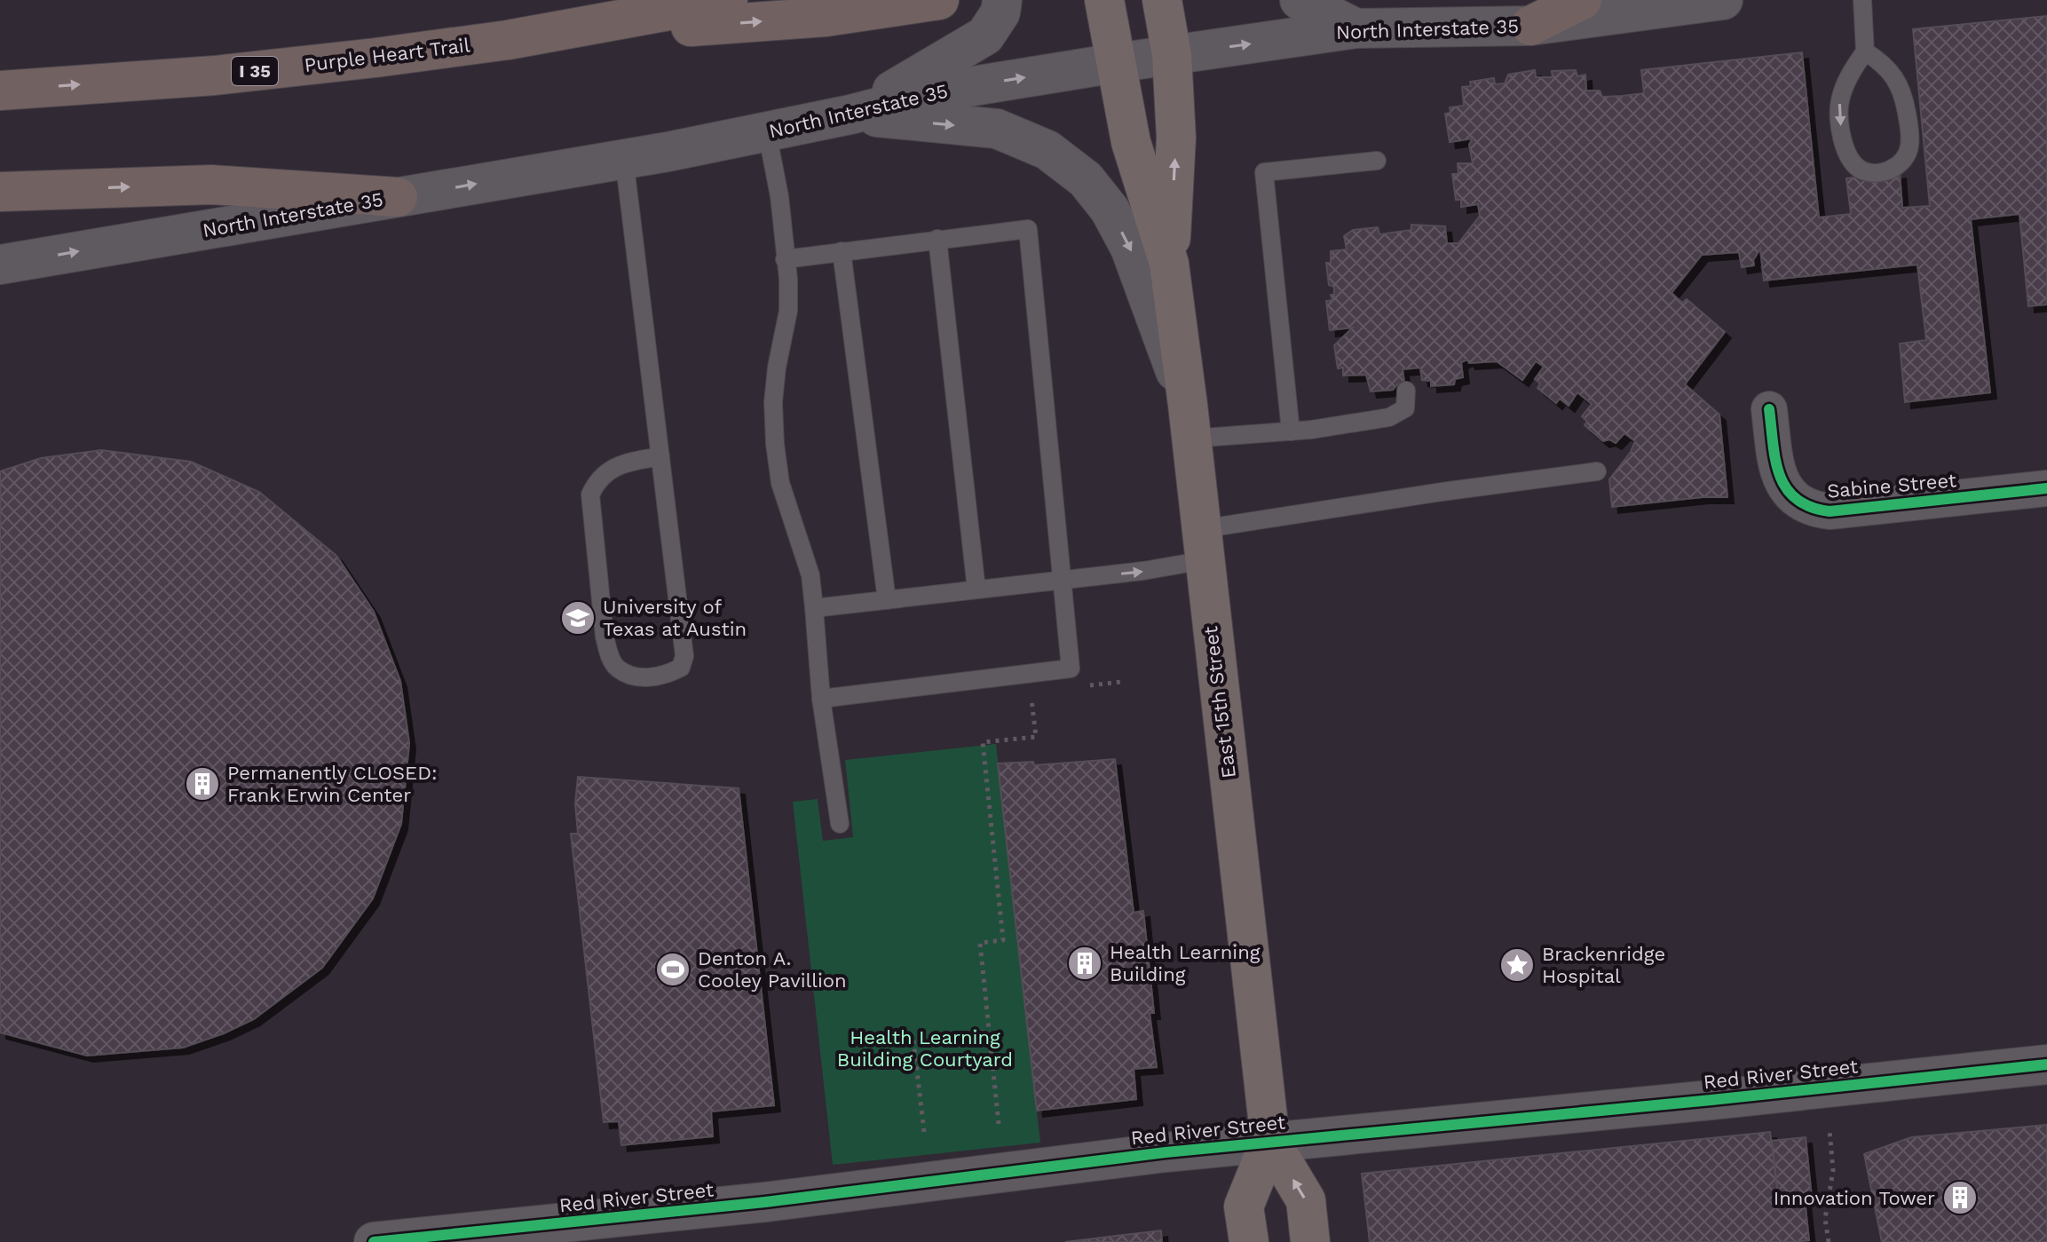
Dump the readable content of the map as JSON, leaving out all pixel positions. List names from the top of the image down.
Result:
{
  "streets": {
    "highway": ["Purple Heart Trail", "I 35"],
    "main road": ["North Interstate 35", "East 15th Street", "Red River Street"],
    "street": ["Sabine Street"]
  },
  "crossings": [
    ["North Interstate 35", "East 15th Street"],
    ["East 15th Street", "Red River Street"]
  ],
  "one_way": ["North Interstate 35"],
  "parks": ["Health Learning Building Courtyard"],
  "places": {
    "school or university": ["University of Texas at Austin"],
    "building": ["Permanently CLOSED: Frank Erwin Center", "Health Learning Building", "Innovation Tower"],
    "place": ["Brackenridge Hospital"],
    "sports": ["Denton A. Cooley Pavillion"]
  }
}
